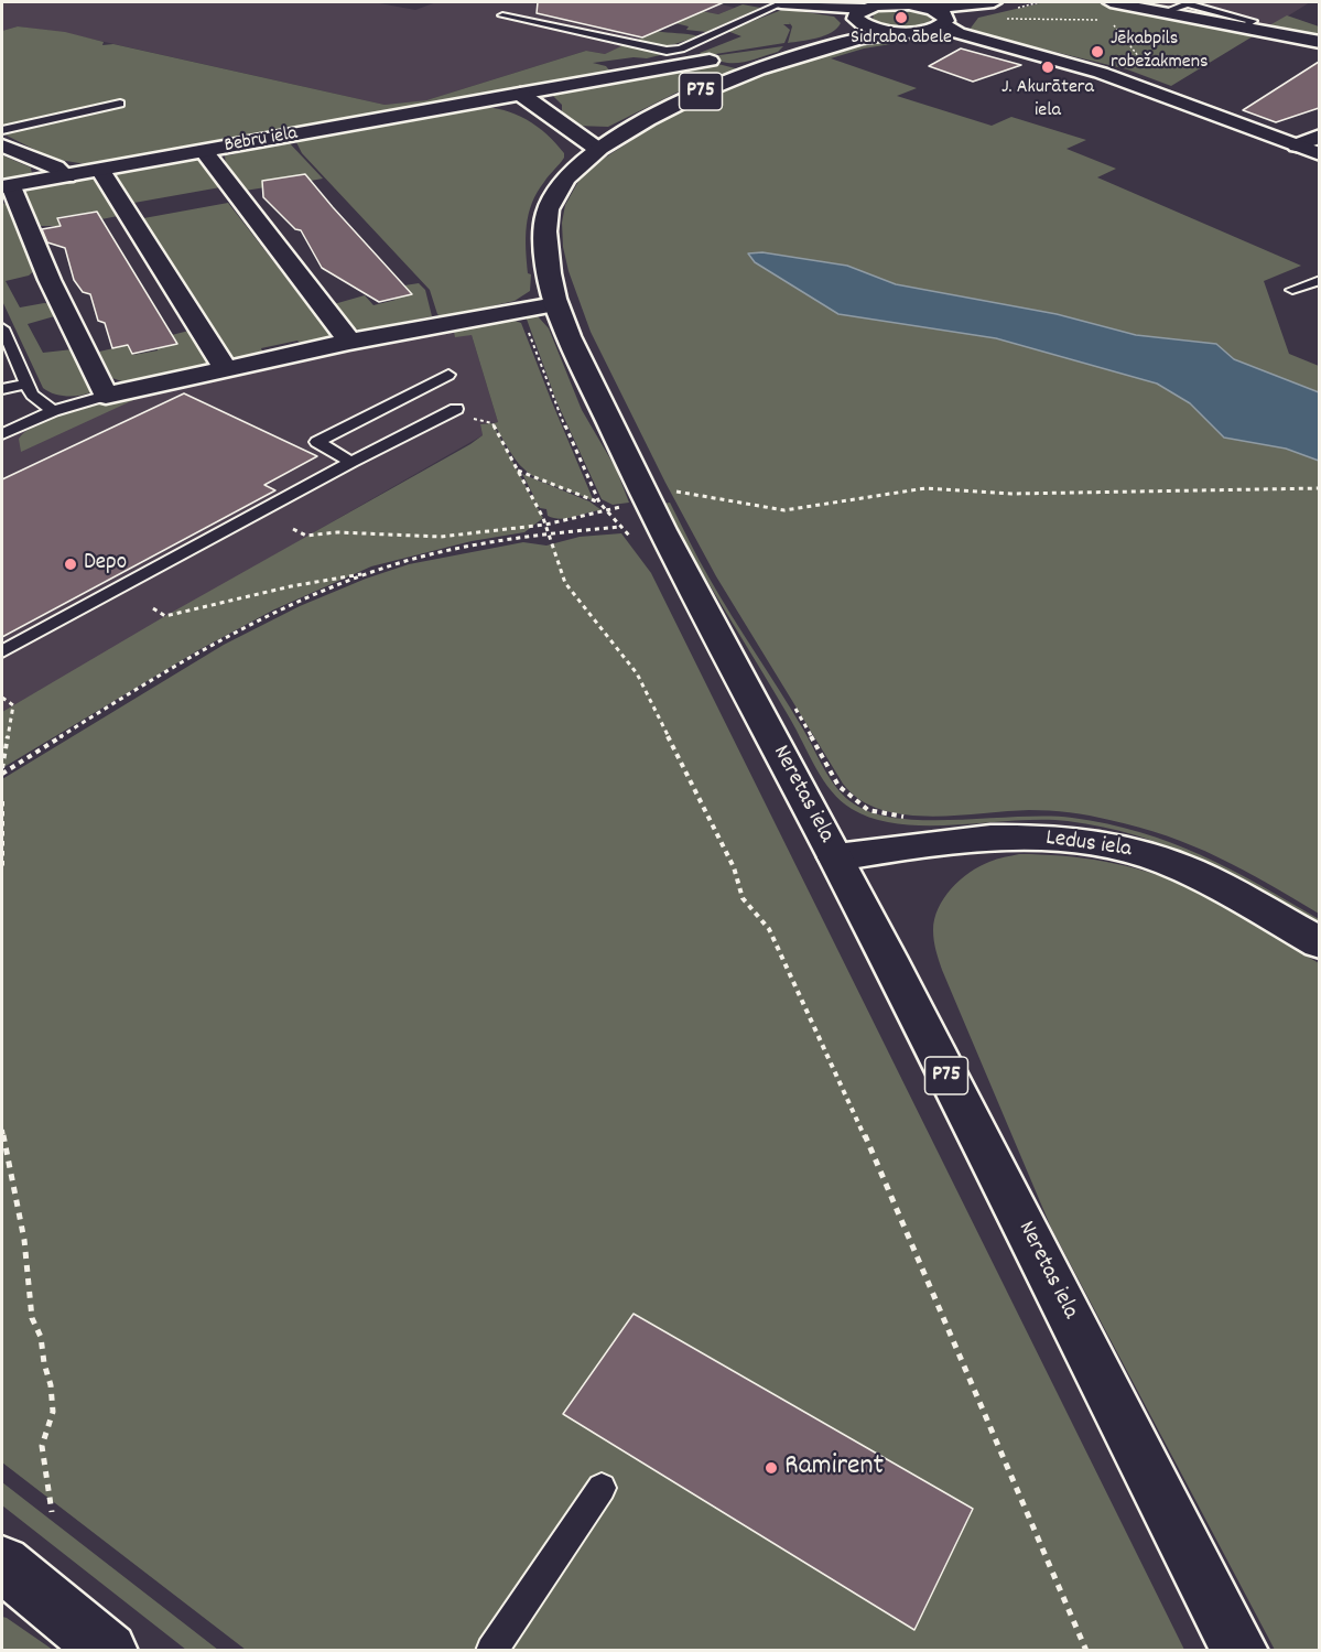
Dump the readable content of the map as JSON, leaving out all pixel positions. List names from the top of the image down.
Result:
{
  "streets": {
    "street": [
      "P75",
      "Bebru iela",
      "Neretas iela",
      "Ledus iela"
    ]
  },
  "crossings": [
    ["P75", "Neretas iela"],
    ["Neretas iela", "Ledus iela"]
  ],
  "places": [
    "Sidraba ābele",
    "Jēkabpils robežakmens",
    "J. Akurātera iela",
    "Depo",
    "Ramirent"
  ]
}
